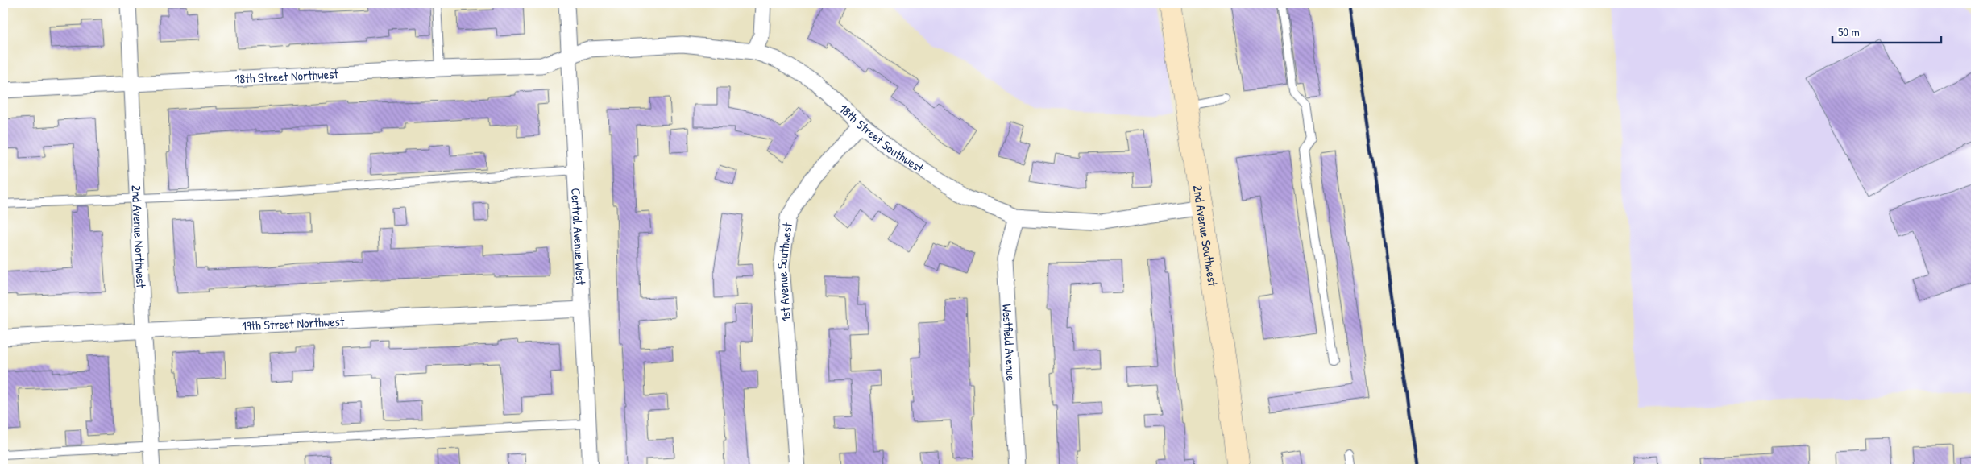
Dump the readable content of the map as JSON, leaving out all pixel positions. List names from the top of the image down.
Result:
{
  "streets": {
    "street": [
      "18th Street Northwest",
      "18th Street Southwest",
      "2nd Avenue Northwest",
      "Central Avenue West",
      "2nd Avenue Southwest",
      "1st Avenue Southwest",
      "19th Street Northwest",
      "Westfield Avenue"
    ]
  },
  "crossings": [
    ["18th Street Northwest", "18th Street Southwest"],
    ["18th Street Northwest", "2nd Avenue Northwest"],
    ["18th Street Northwest", "Central Avenue West"],
    ["18th Street Southwest", "Central Avenue West"],
    ["18th Street Southwest", "2nd Avenue Southwest"],
    ["18th Street Southwest", "1st Avenue Southwest"],
    ["18th Street Southwest", "Westfield Avenue"],
    ["2nd Avenue Northwest", "19th Street Northwest"],
    ["Central Avenue West", "19th Street Northwest"]
  ],
  "scale_bar": "50 m"
}
